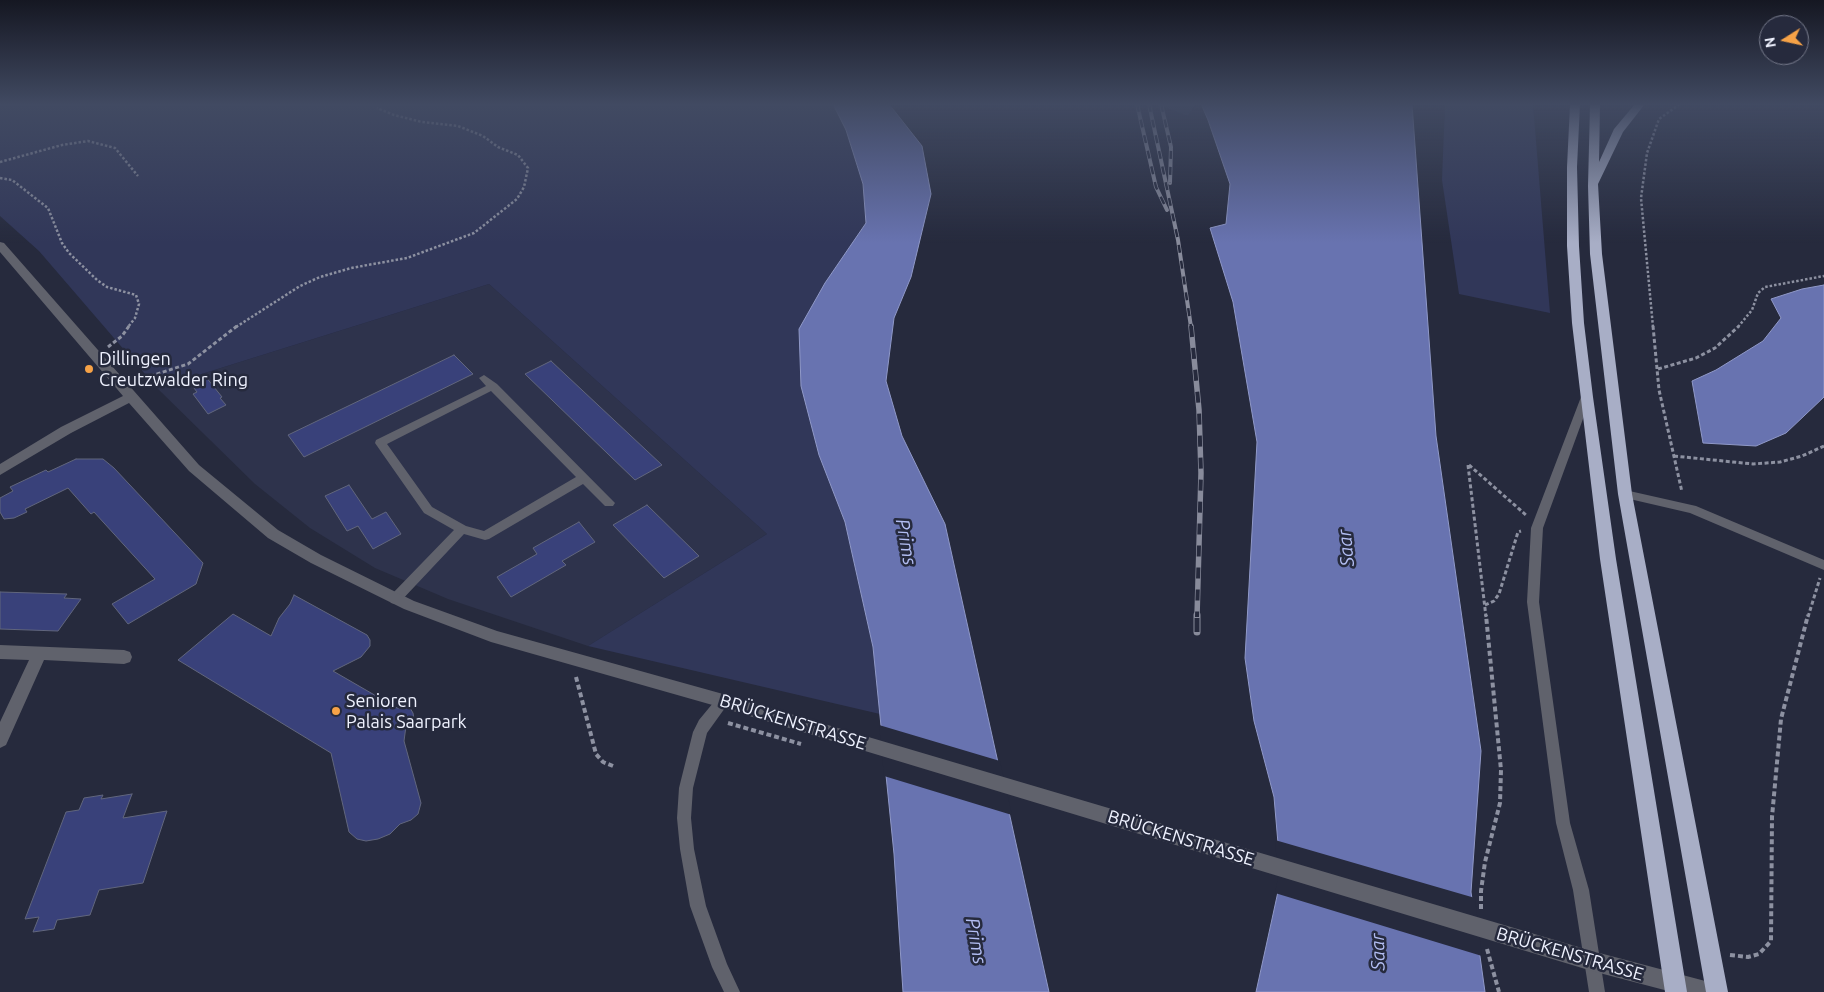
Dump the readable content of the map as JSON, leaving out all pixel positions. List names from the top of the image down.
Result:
{
  "streets": {
    "street": ["BRÜCKENSTRASSE"]
  },
  "water": ["Prims", "Saar"],
  "places": ["Dillingen Creutzwalder Ring", "Senioren Palais Saarpark"],
  "north": "left"
}
